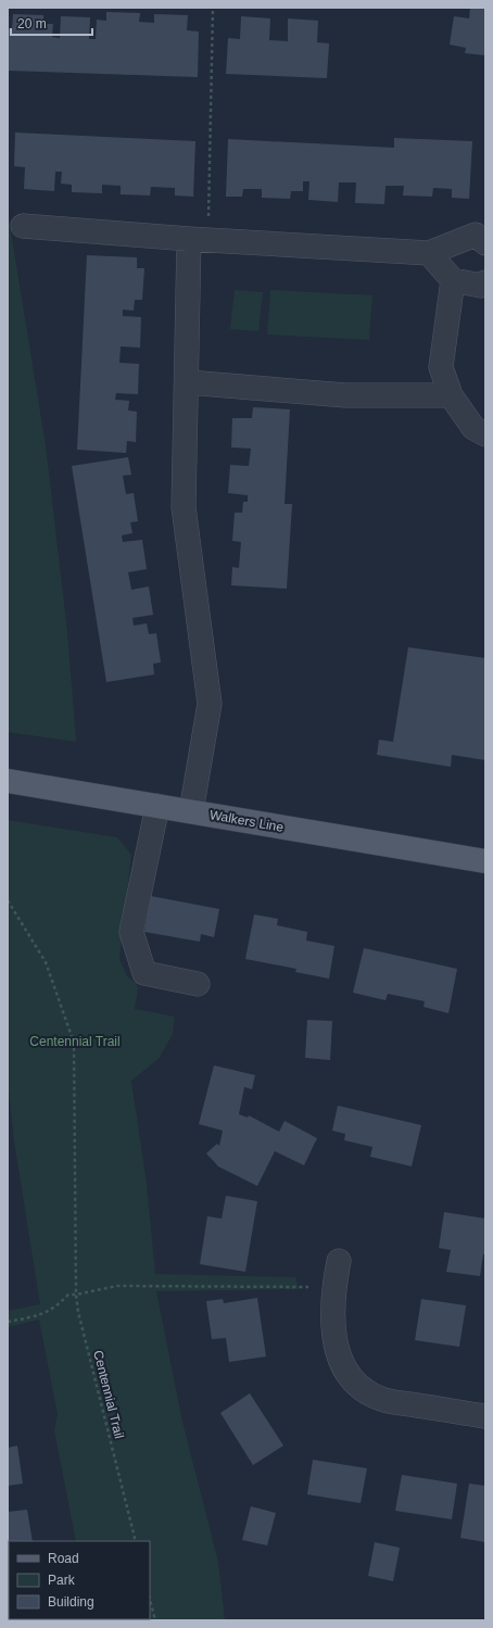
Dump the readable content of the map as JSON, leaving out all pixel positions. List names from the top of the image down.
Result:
{
  "streets": {
    "main road": ["Walkers Line"],
    "path": ["Centennial Trail"]
  },
  "parks": ["Centennial Trail"],
  "legend": ["Road", "Park", "Building"],
  "scale_bar": "20 m"
}
